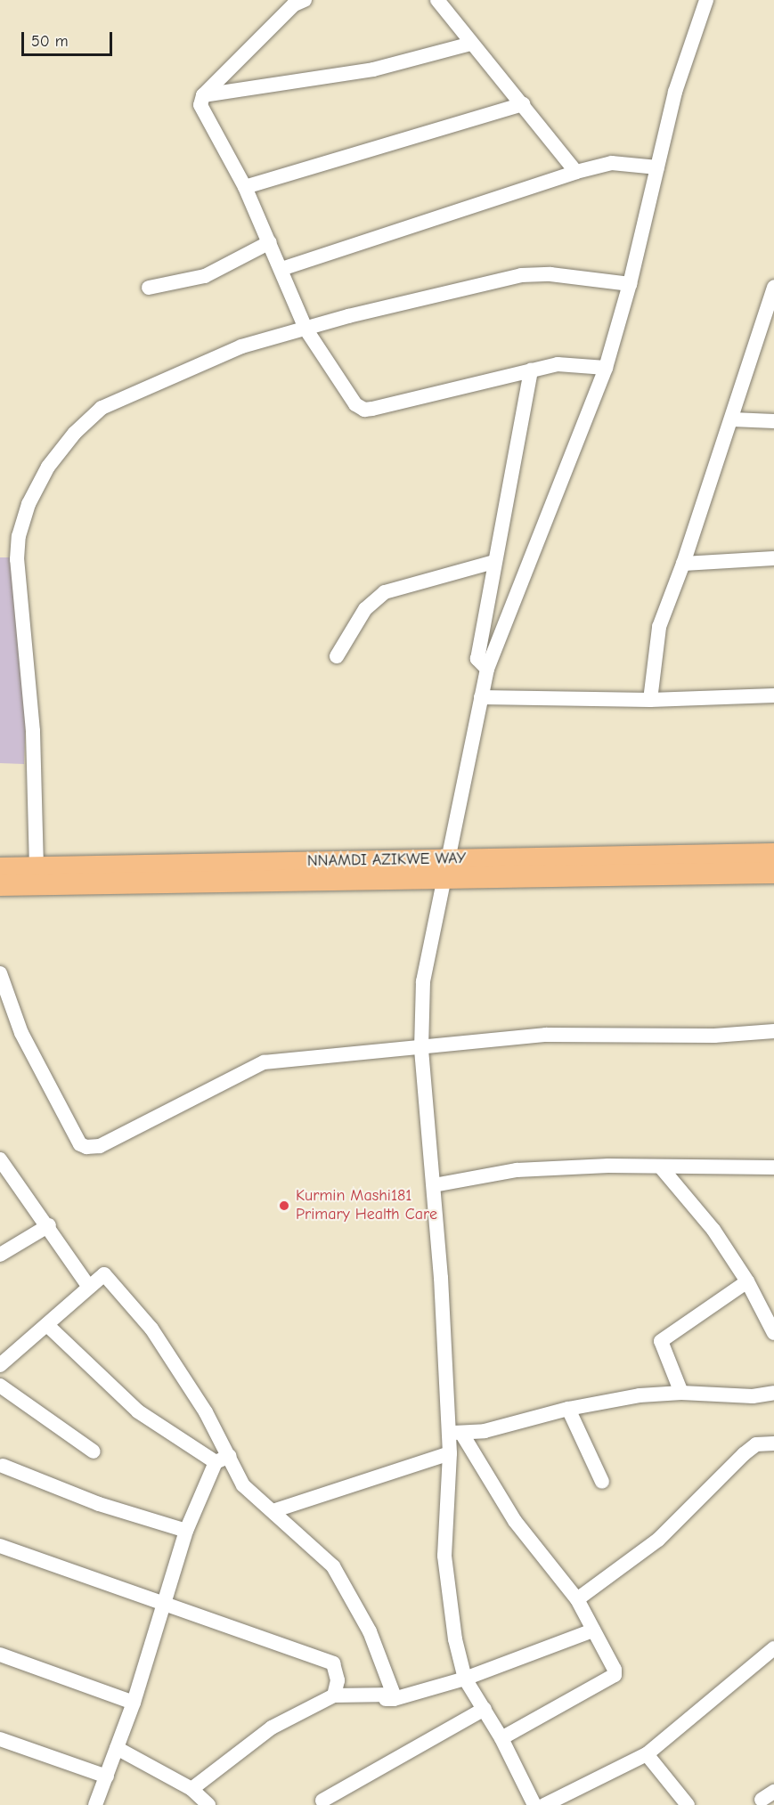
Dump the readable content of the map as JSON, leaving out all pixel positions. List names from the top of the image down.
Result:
{
  "streets": {
    "highway": ["NNAMDI AZIKWE WAY"]
  },
  "places": ["Kurmin Mashi181 Primary Health Care"],
  "scale_bar": "50 m"
}
